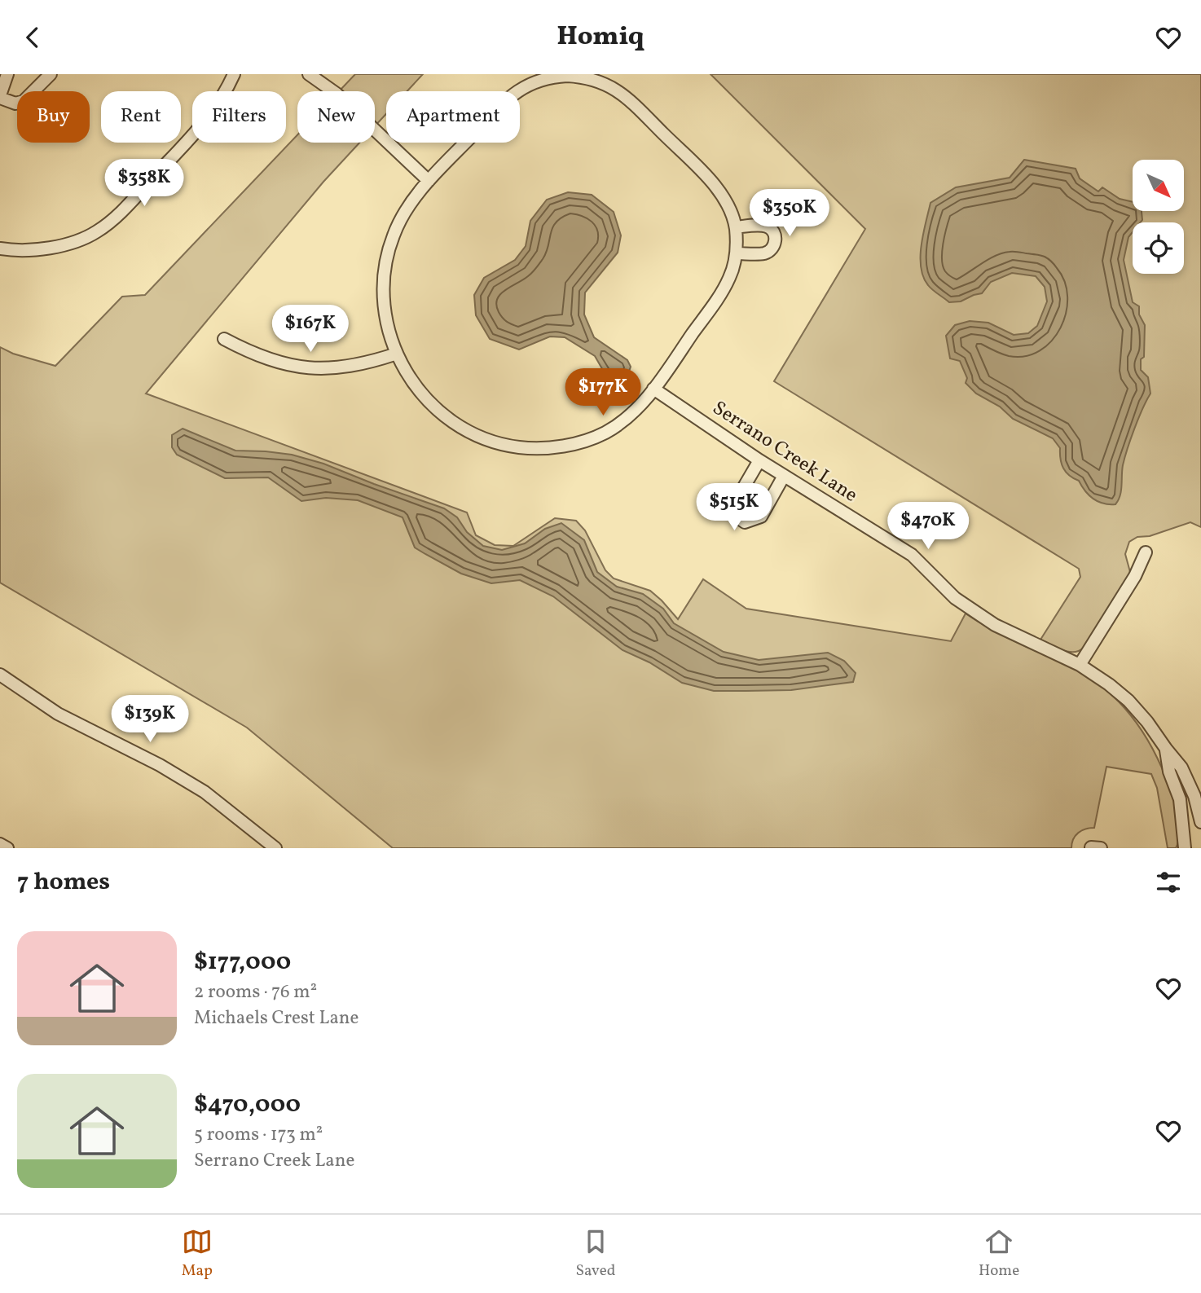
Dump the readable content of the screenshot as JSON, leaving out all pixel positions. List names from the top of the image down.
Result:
{
  "streets": {
    "street": ["Serrano Creek Lane"]
  },
  "north": "bottom right",
  "page": {
    "header": "Homiq",
    "chip": [
      "Buy",
      "Rent",
      "Filters",
      "New",
      "Apartment"
    ],
    "price": [
      "$358K",
      "$350K",
      "$167K",
      "$177K",
      "$515K",
      "$470K",
      "$139K"
    ],
    "heading": "7 homes",
    "list": [
      {
        "name": "$177,000",
        "note": "2 rooms · 76 m² · Michaels Crest Lane"
      },
      {
        "name": "$470,000",
        "note": "5 rooms · 173 m² · Serrano Creek Lane"
      }
    ],
    "tabs": ["Map", "Saved", "Home"]
  }
}
